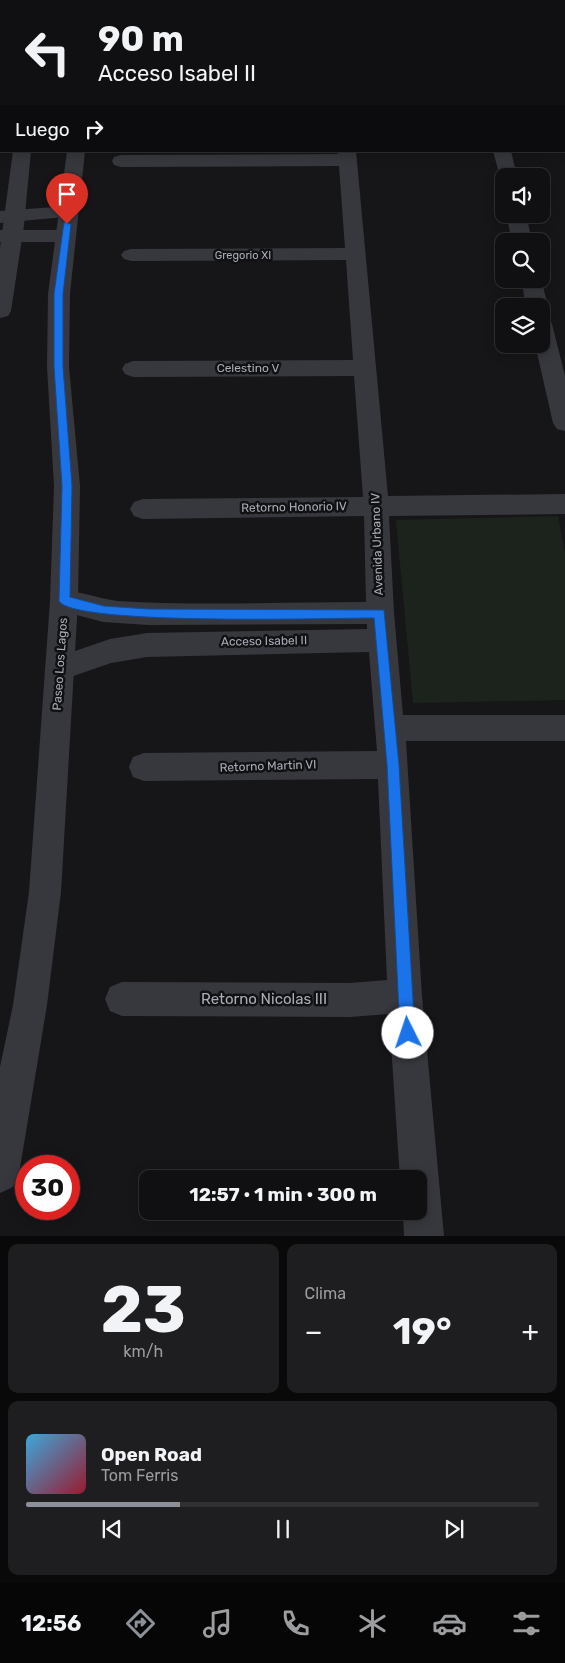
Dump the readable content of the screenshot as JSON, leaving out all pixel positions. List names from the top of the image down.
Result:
{
  "streets": {
    "street": [
      "Gregorio XI",
      "Celestino V",
      "Retorno Honorio IV",
      "Avenida Urbano IV",
      "Acceso Isabel II",
      "Paseo Los Lagos",
      "Retorno Martin VI",
      "Retorno Nicolas III"
    ]
  },
  "crossings": [
    ["Gregorio XI", "Avenida Urbano IV"],
    ["Celestino V", "Avenida Urbano IV"],
    ["Retorno Honorio IV", "Avenida Urbano IV"],
    ["Avenida Urbano IV", "Acceso Isabel II"],
    ["Avenida Urbano IV", "Retorno Martin VI"],
    ["Avenida Urbano IV", "Retorno Nicolas III"],
    ["Acceso Isabel II", "Paseo Los Lagos"]
  ],
  "page": {
    "turn": ["90 m", "Acceso Isabel II"],
    "then": "Luego",
    "limit": "30",
    "trip": "12:57 · 1 min · 300 m",
    "tile": [
      ["23", "km/h"],
      "Clima"
    ],
    "heat": ["−", "19°", "+"],
    "song": ["Open Road", "Tom Ferris"],
    "tabs": "12:56"
  }
}
